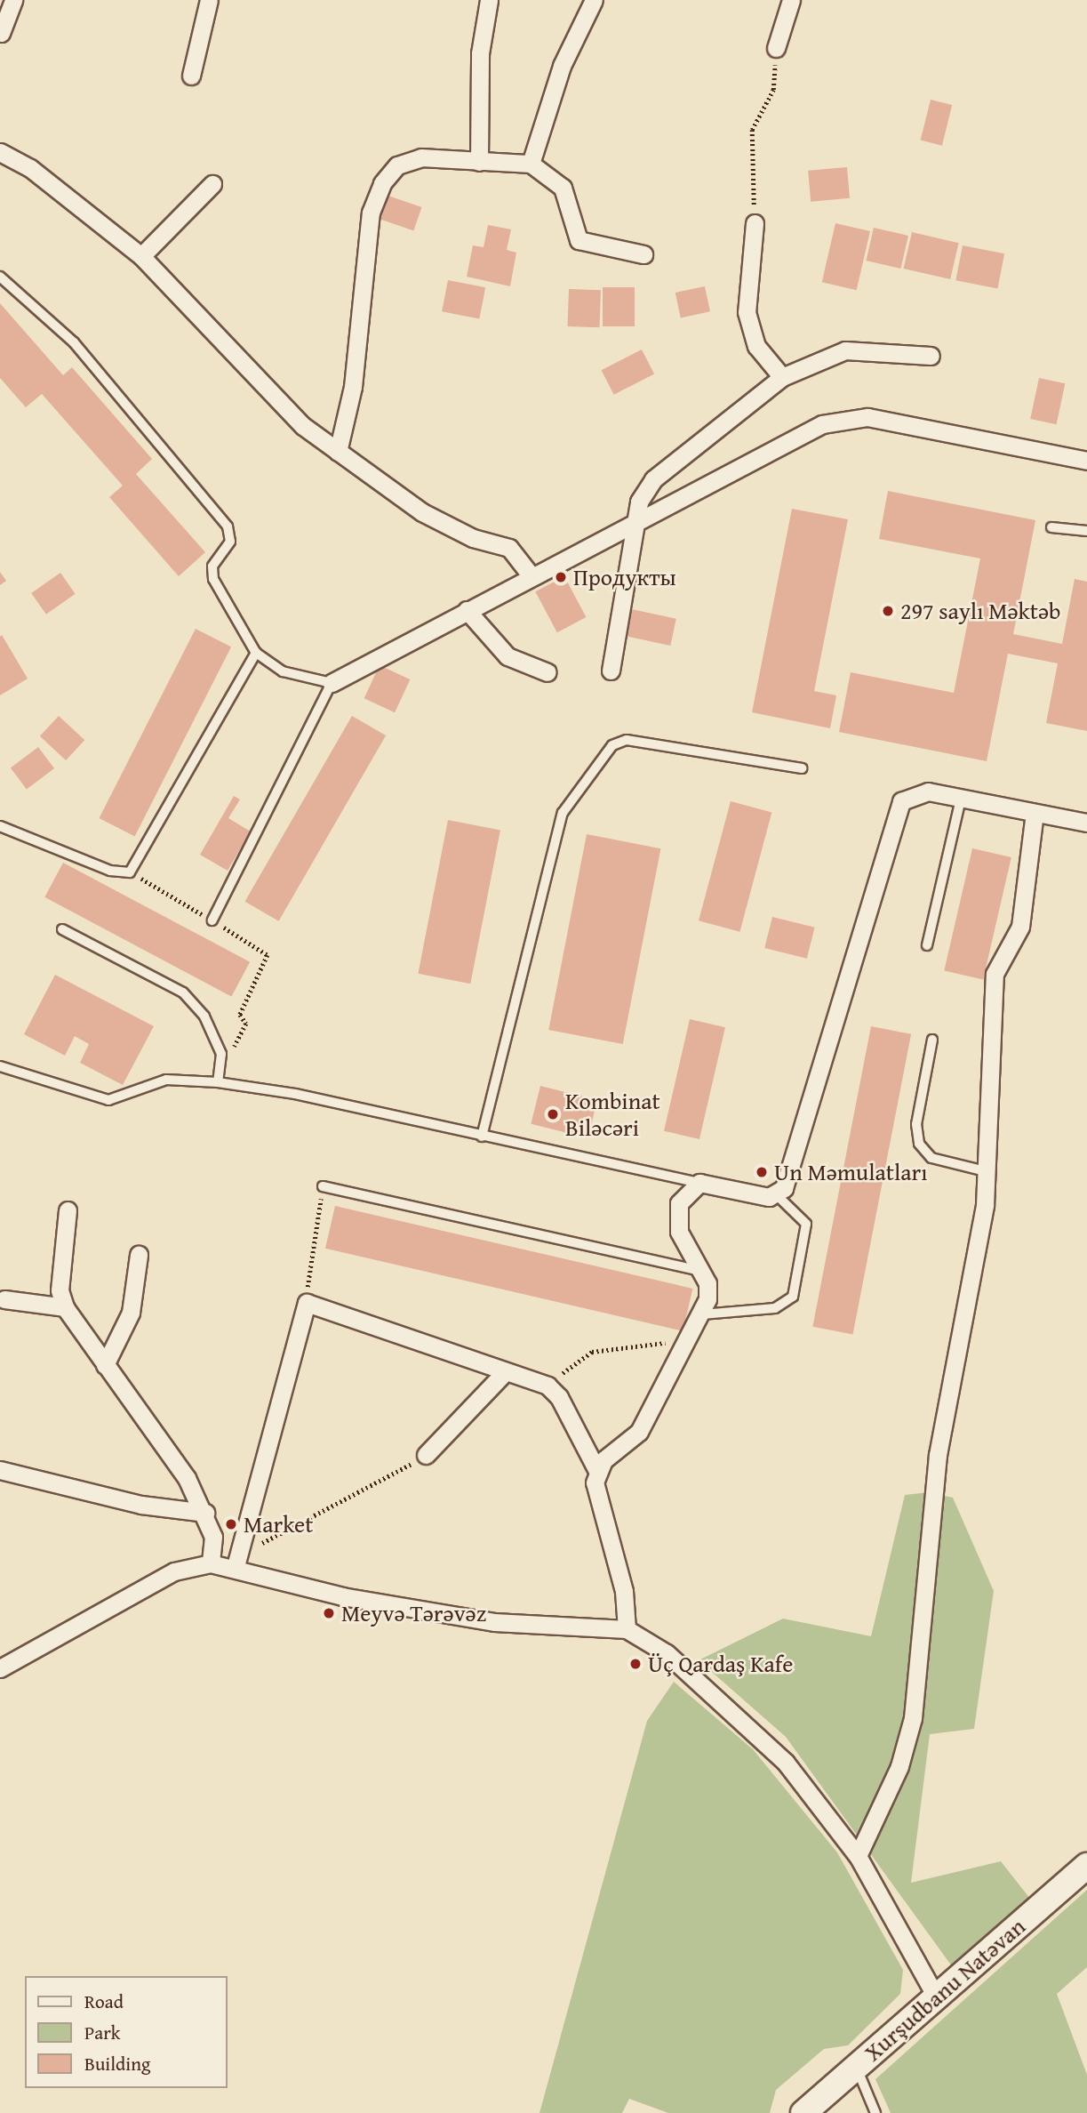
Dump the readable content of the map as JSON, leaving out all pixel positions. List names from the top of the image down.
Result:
{
  "streets": {
    "main road": ["Xurşudbanu Natəvan"]
  },
  "places": [
    "Продукты",
    "297 saylı Məktəb",
    "Kombinat Biləcəri",
    "Un Məmulatları",
    "Market",
    "Meyvə Tərəvəz",
    "Üç Qardaş Kafe"
  ],
  "legend": ["Road", "Park", "Building"]
}
